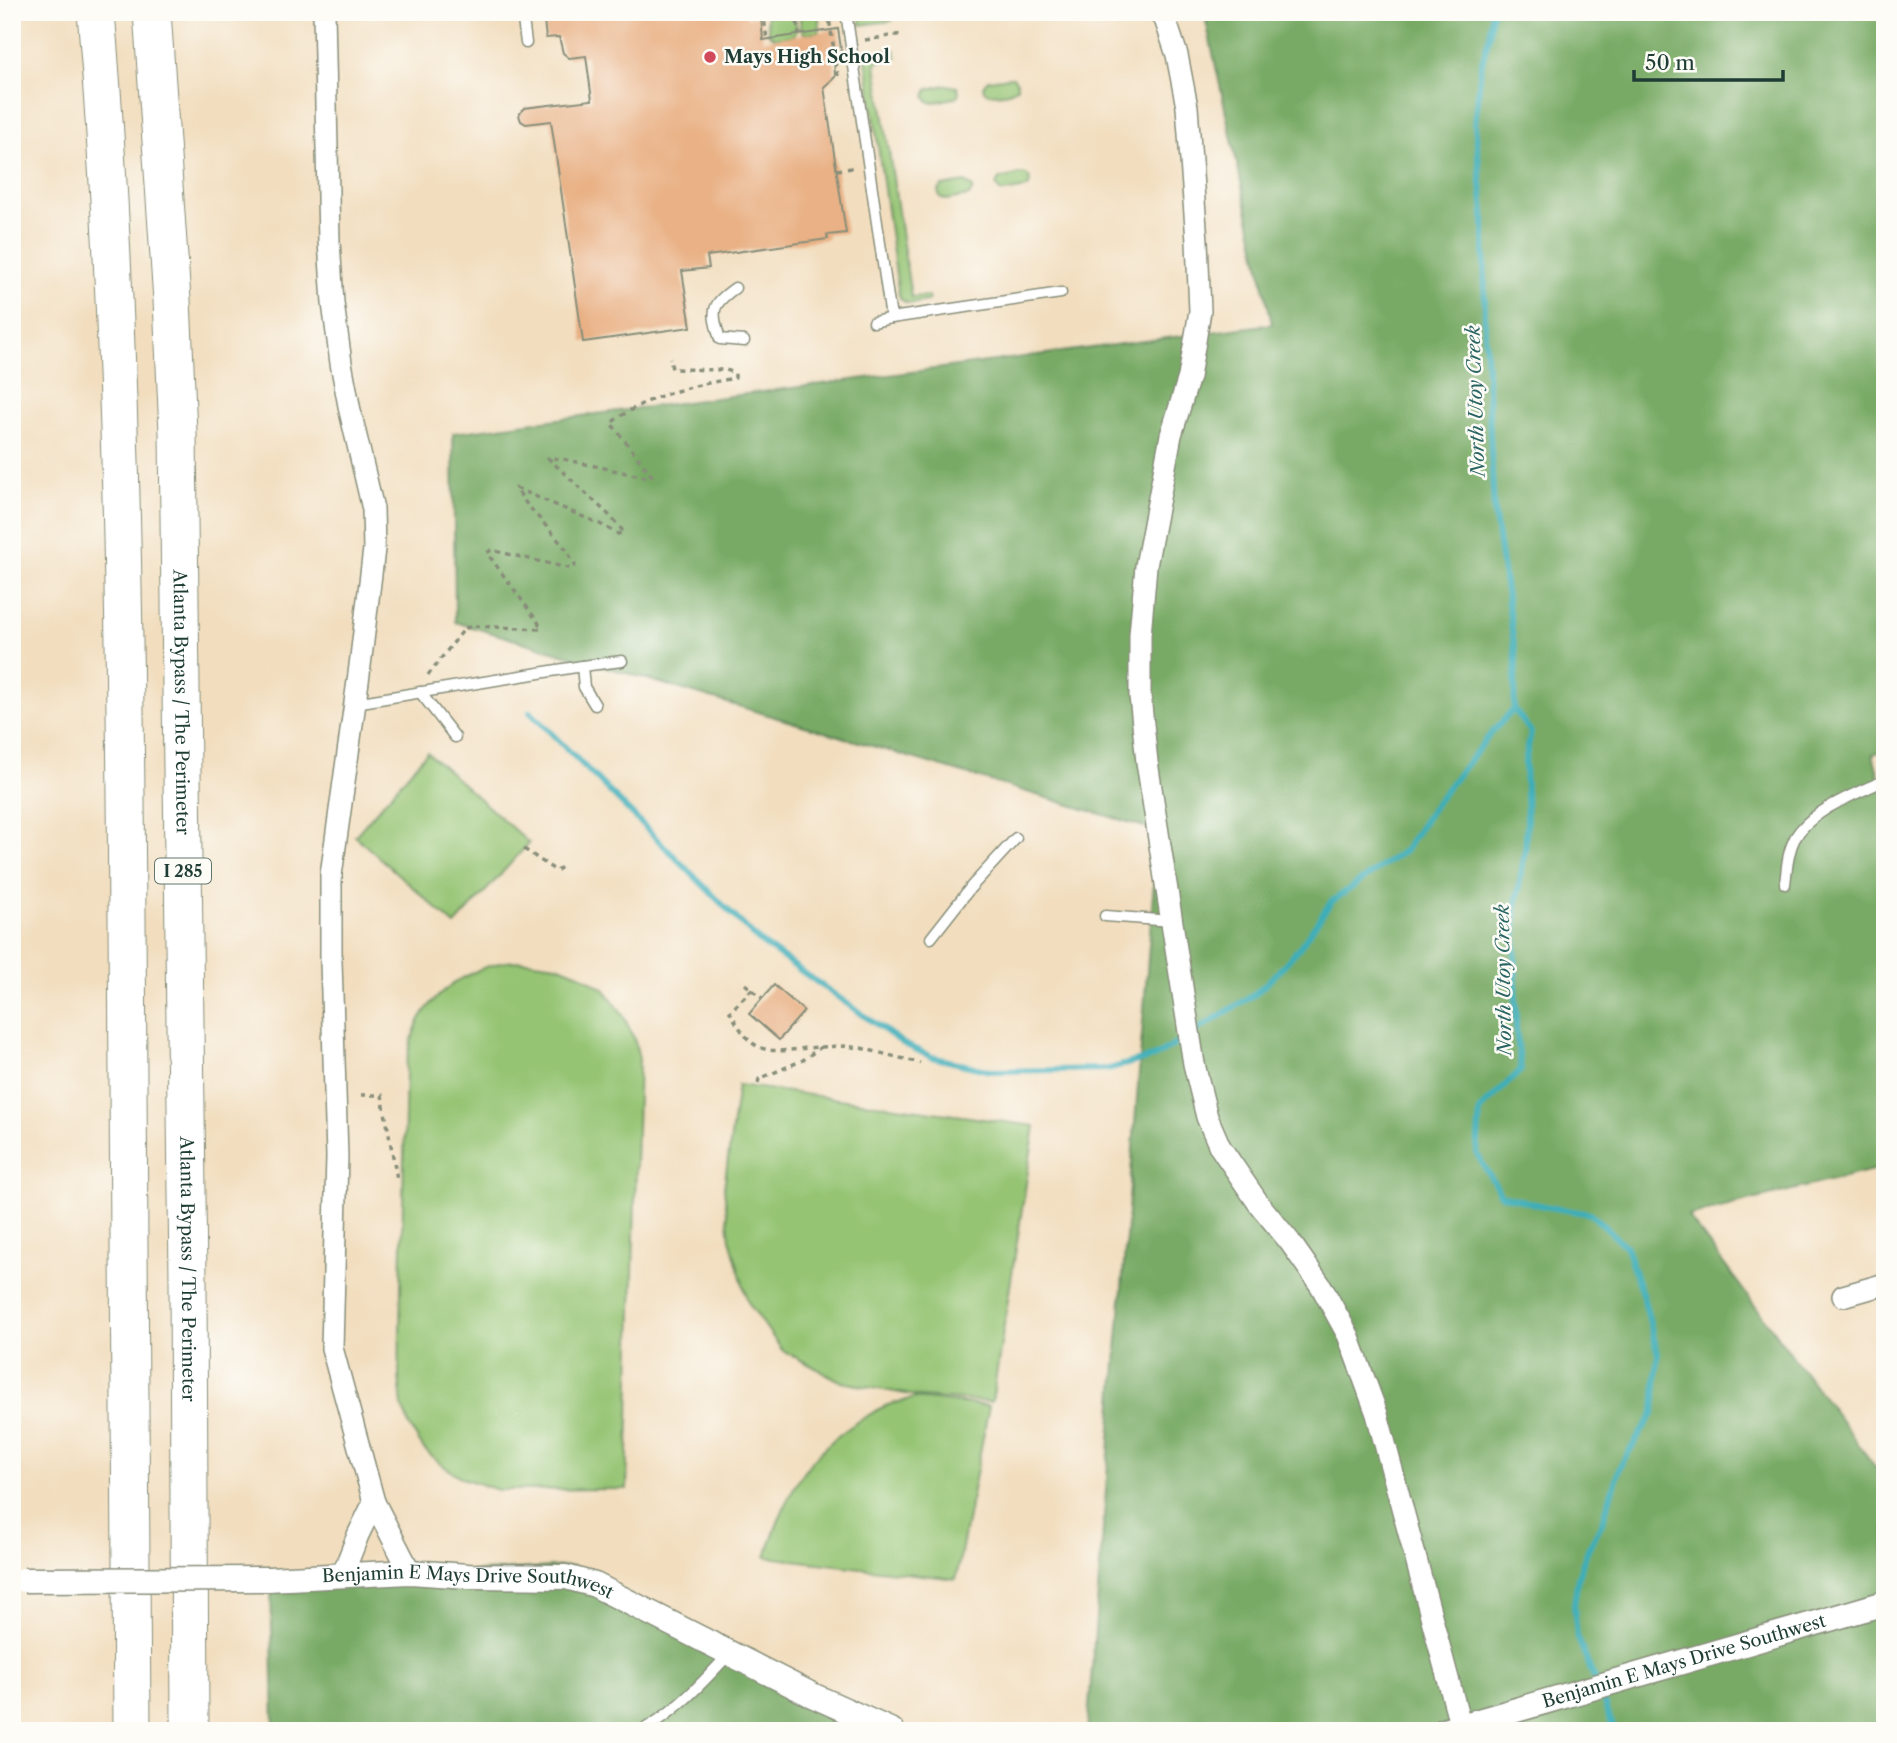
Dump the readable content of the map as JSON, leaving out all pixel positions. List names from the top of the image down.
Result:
{
  "streets": {
    "highway": ["Atlanta Bypass / The Perimeter", "I 285"],
    "street": ["Benjamin E Mays Drive Southwest"]
  },
  "water": ["North Utoy Creek"],
  "places": ["Mays High School"],
  "scale_bar": "50 m"
}
